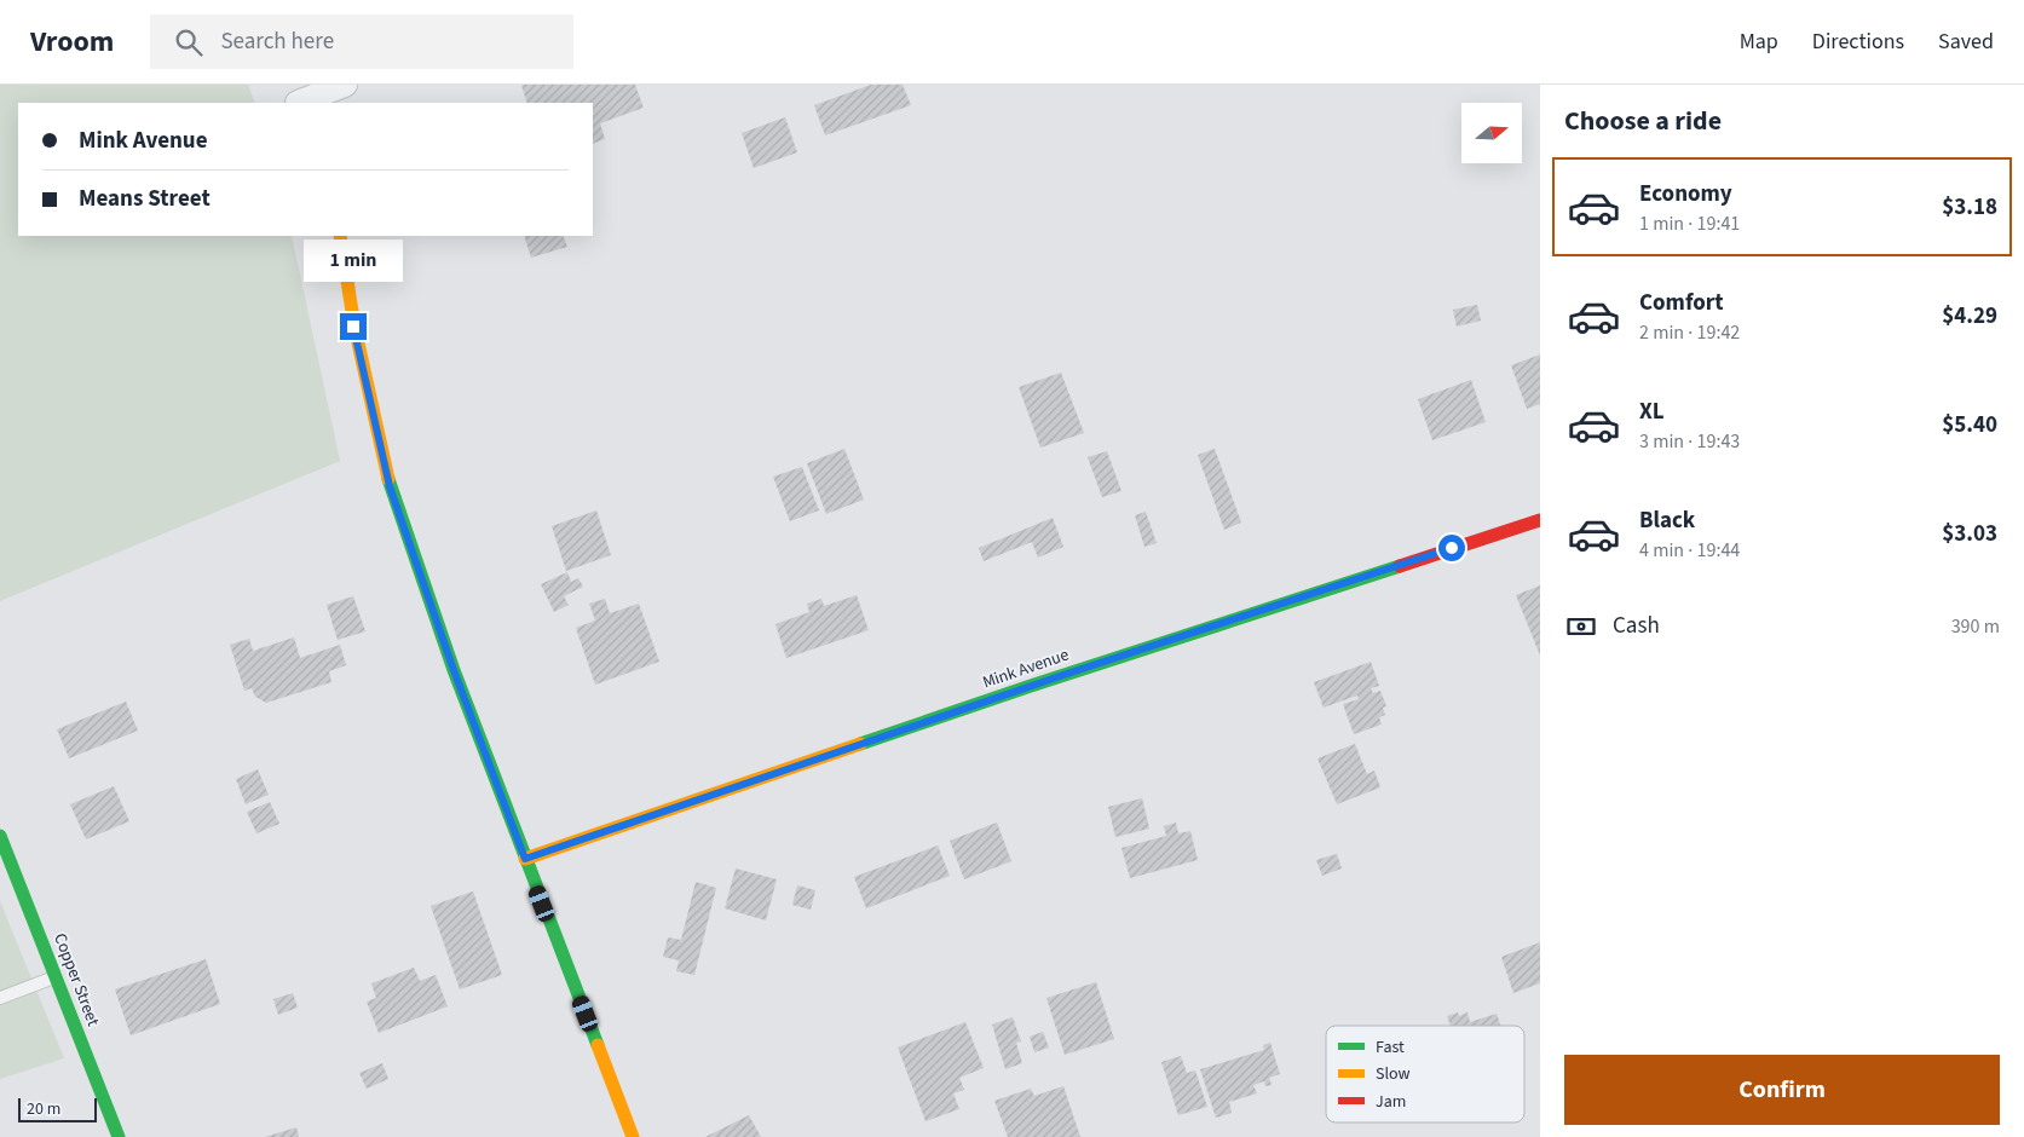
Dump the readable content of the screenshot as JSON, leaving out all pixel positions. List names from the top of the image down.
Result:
{
  "streets": {
    "street": ["Mink Avenue", "Copper Street"]
  },
  "legend": ["Fast", "Slow", "Jam"],
  "scale_bar": "20 m",
  "north": "right",
  "page": {
    "header": "Vroom",
    "search": "Search here",
    "nav": ["Map", "Directions", "Saved"],
    "heading": "Choose a ride",
    "banner": ["Mink Avenue", "Means Street"],
    "list": [
      {
        "name": "Economy",
        "note": "1 min · 19:41",
        "value": "$3.18"
      },
      {
        "name": "Comfort",
        "note": "2 min · 19:42",
        "value": "$4.29"
      },
      {
        "name": "XL",
        "note": "3 min · 19:43",
        "value": "$5.40"
      },
      {
        "name": "Black",
        "note": "4 min · 19:44",
        "value": "$3.03"
      }
    ],
    "bubble": "1 min",
    "pay": ["Cash", "390 m"],
    "buttons": "Confirm",
    "scale": "20 m"
  }
}
